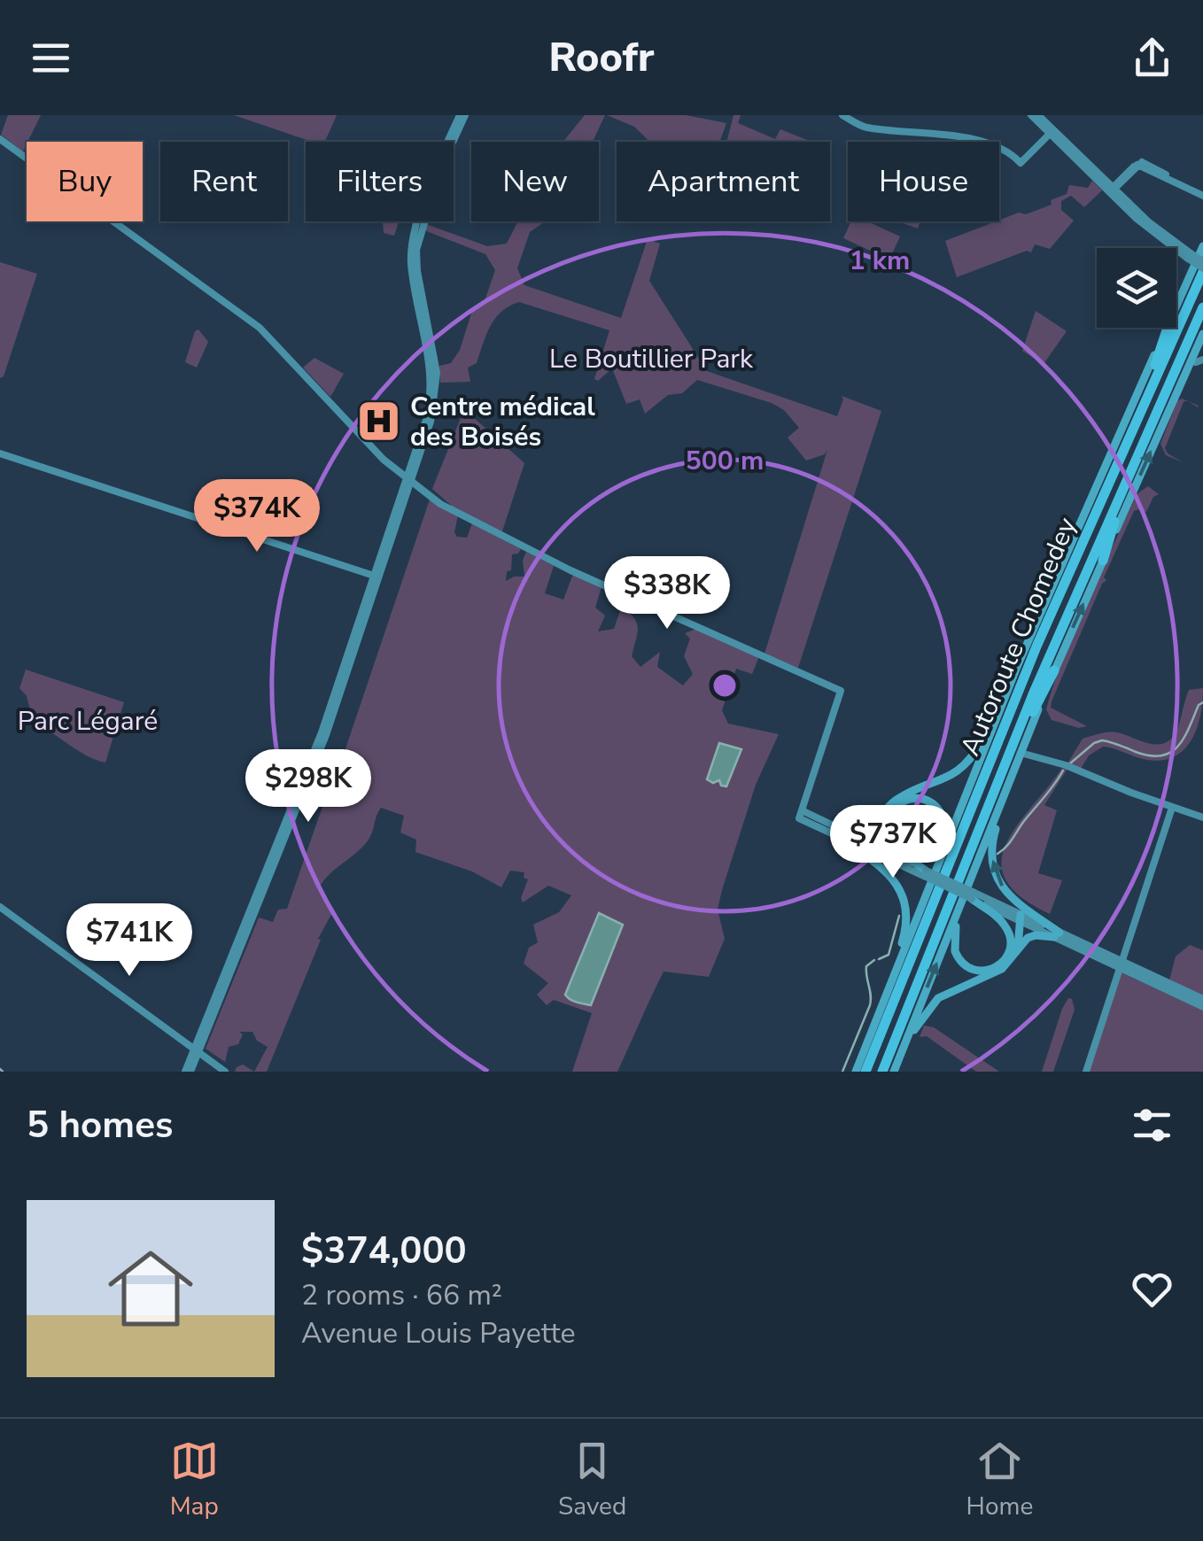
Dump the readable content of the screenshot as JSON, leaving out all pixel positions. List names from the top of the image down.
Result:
{
  "streets": {
    "highway": ["Autoroute Chomedey"]
  },
  "parks": ["Le Boutillier Park", "Parc Légaré"],
  "places": {
    "hospital": ["Centre médical des Boisés"]
  },
  "page": {
    "header": "Roofr",
    "chip": [
      "Buy",
      "Rent",
      "Filters",
      "New",
      "Apartment",
      "House"
    ],
    "price": [
      "$374K",
      "$338K",
      "$298K",
      "$737K",
      "$741K"
    ],
    "heading": "5 homes",
    "list": [
      {
        "name": "$374,000",
        "note": "2 rooms · 66 m² · Avenue Louis Payette"
      }
    ],
    "tabs": ["Map", "Saved", "Home"]
  },
  "rings": ["1 km", "500 m"]
}
